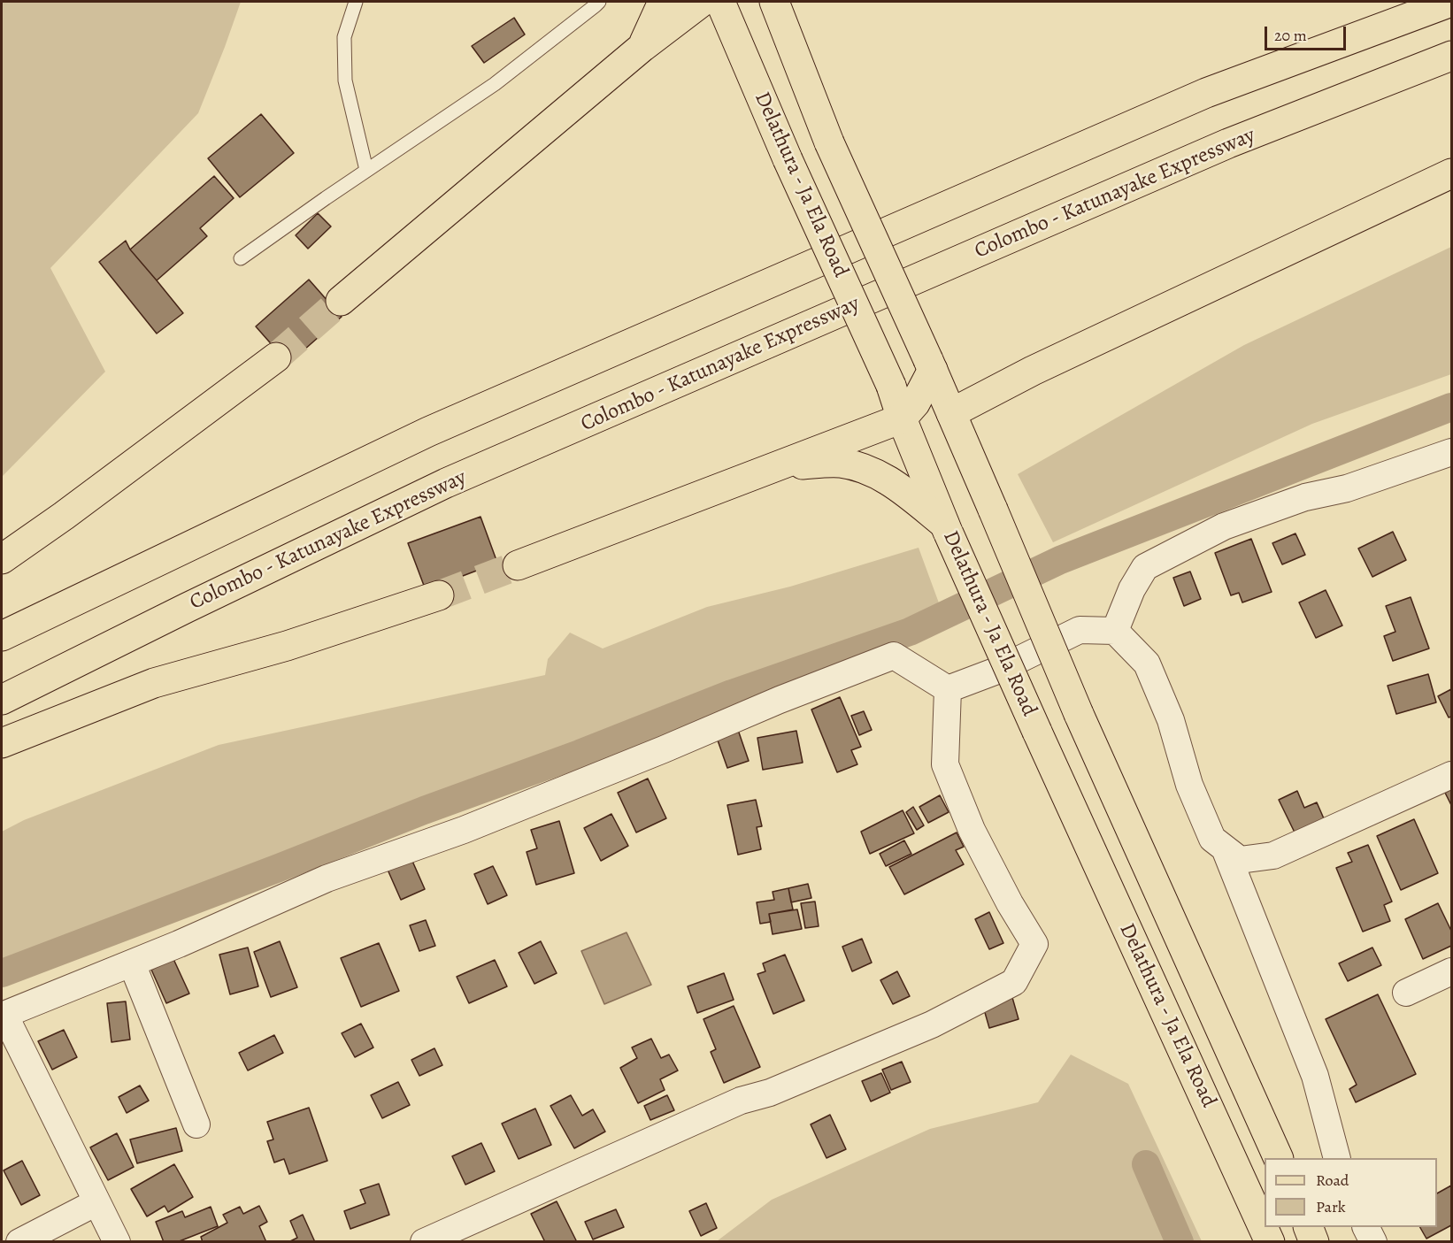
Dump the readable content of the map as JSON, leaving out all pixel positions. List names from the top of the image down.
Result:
{
  "streets": {
    "main road": ["Delathura - Ja Ela Road", "Colombo - Katunayake Expressway"]
  },
  "legend": ["Road", "Park"],
  "scale_bar": "20 m"
}
